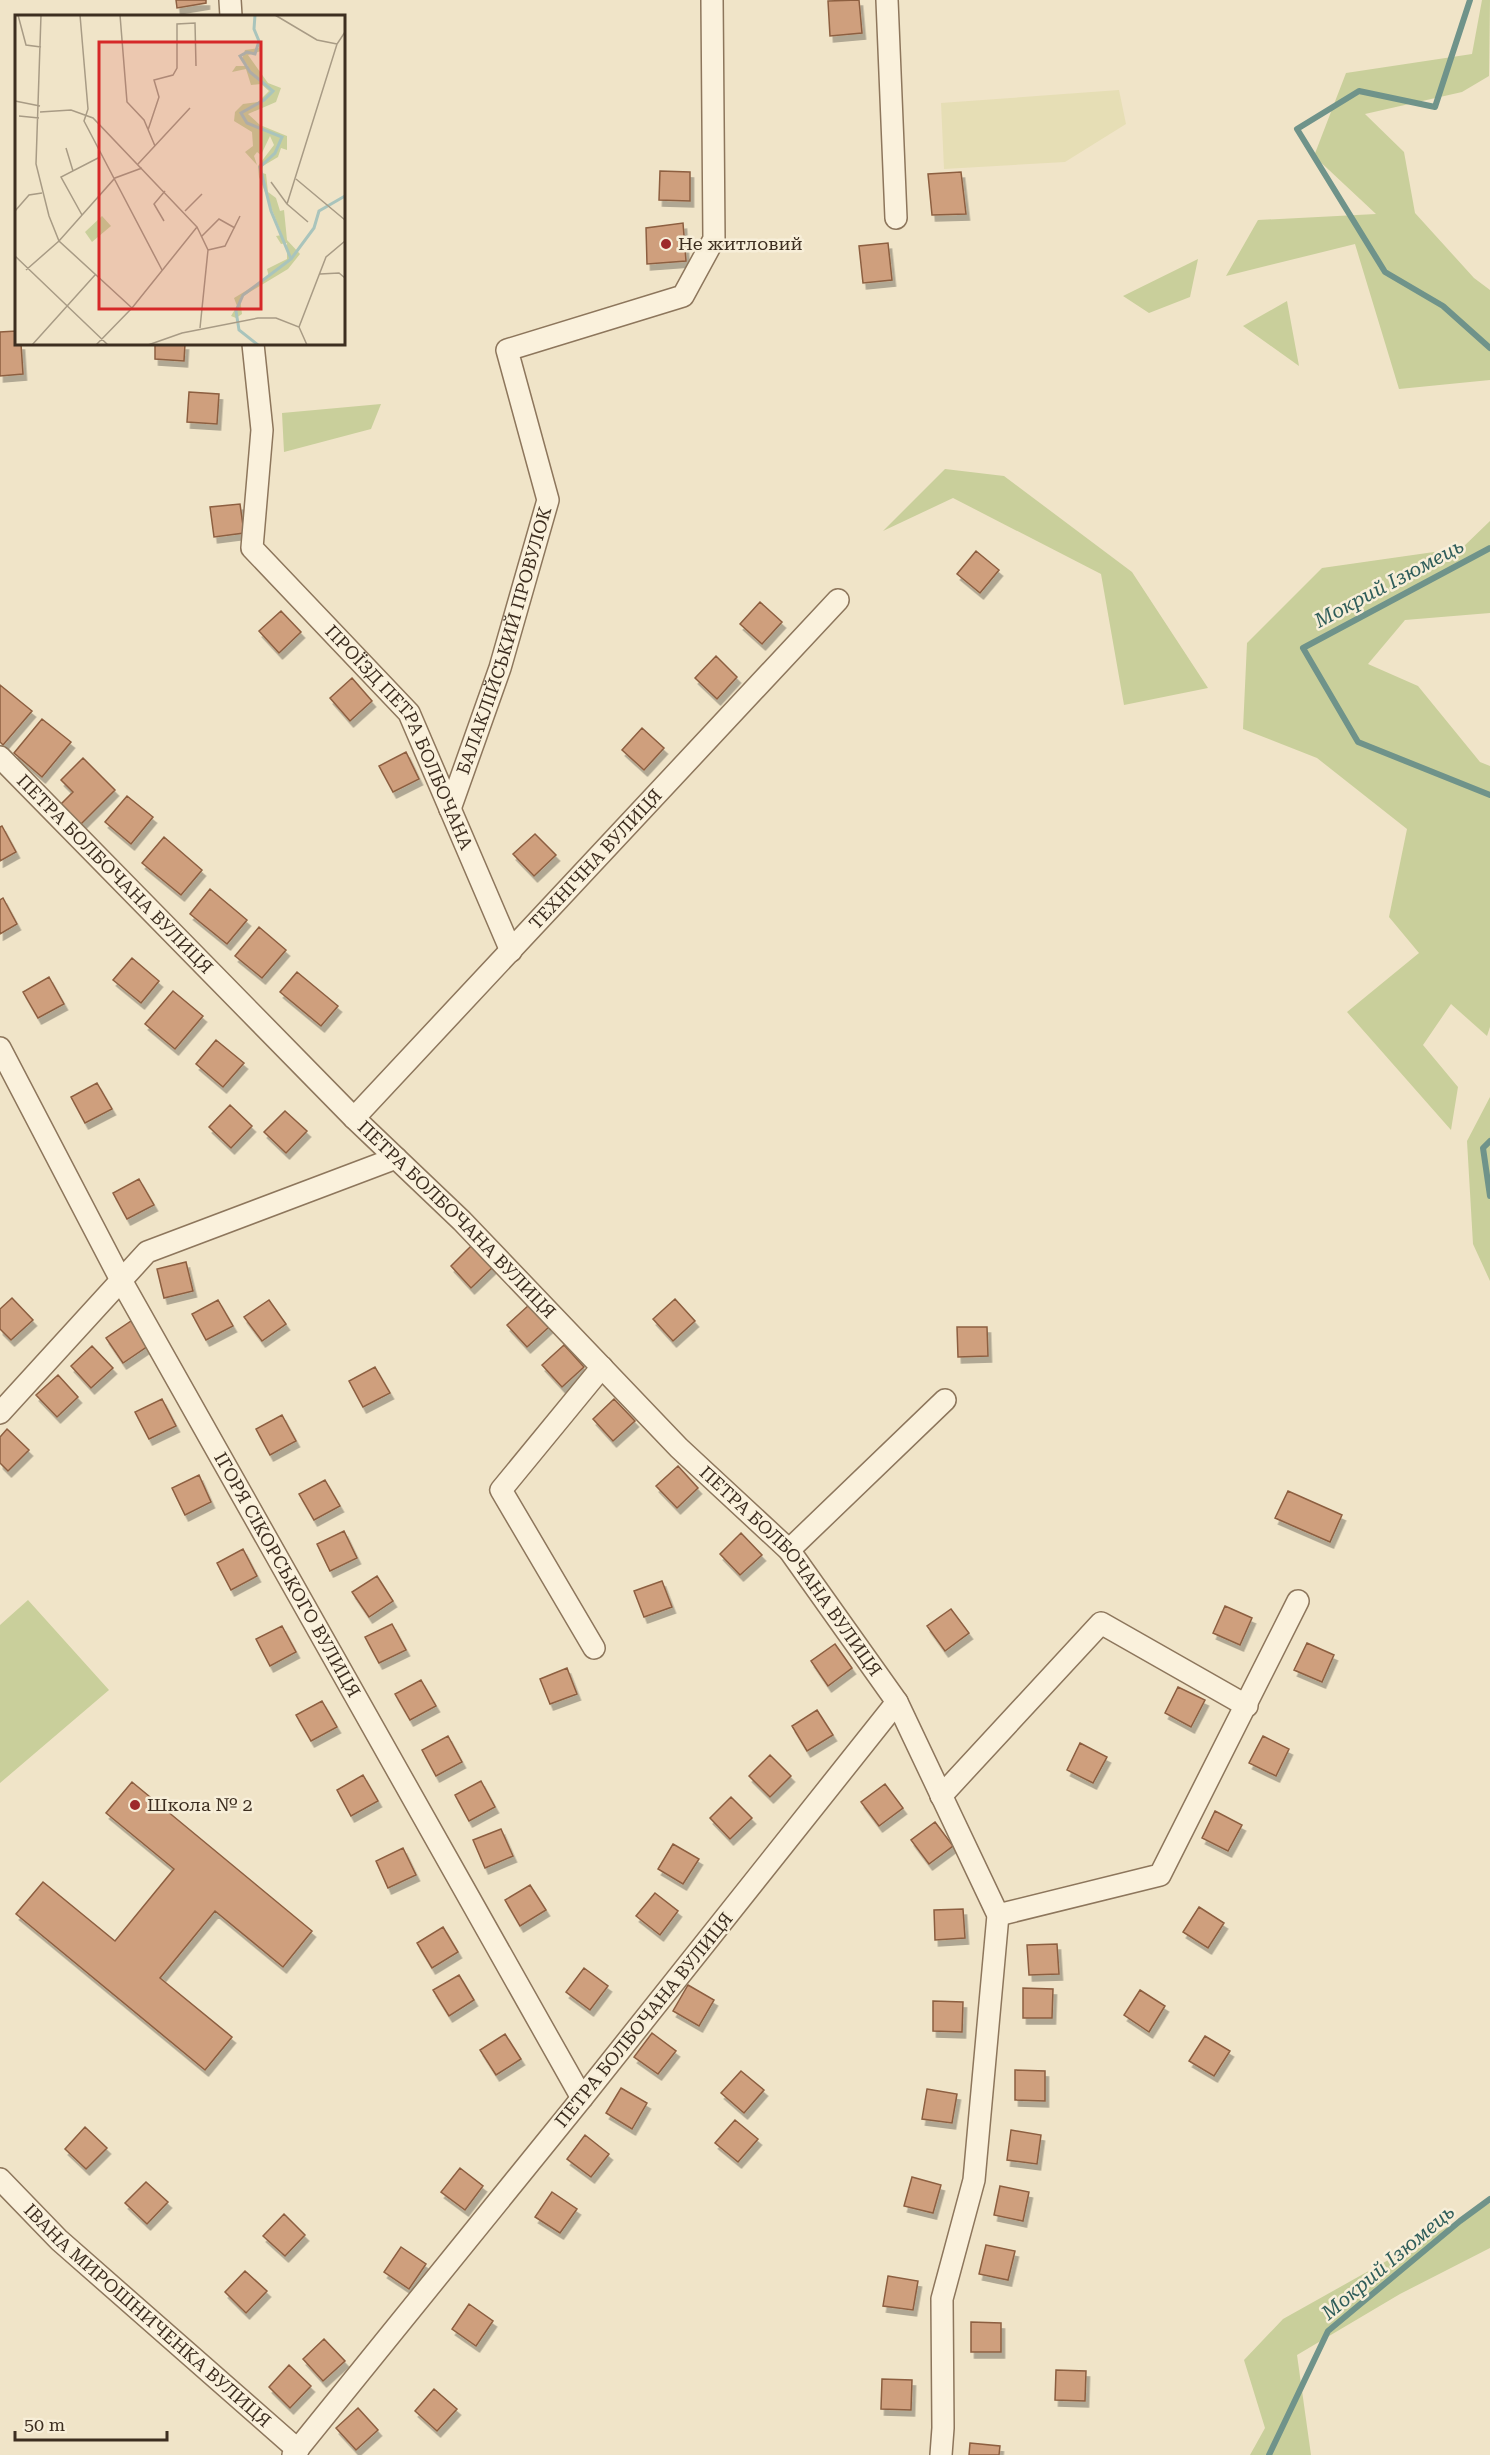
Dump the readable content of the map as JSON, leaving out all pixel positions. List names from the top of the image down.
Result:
{
  "streets": {
    "street": [
      "БАЛАКЛІЙСЬКИЙ ПРОВУЛОК",
      "ПРОЇЗД ПЕТРА БОЛБОЧАНА",
      "ТЕХНІЧНА ВУЛИЦЯ",
      "ПЕТРА БОЛБОЧАНА ВУЛИЦЯ",
      "ІГОРЯ СІКОРСЬКОГО ВУЛИЦЯ",
      "ІВАНА МИРОШНИЧЕНКА ВУЛИЦЯ"
    ]
  },
  "crossings": [
    ["БАЛАКЛІЙСЬКИЙ ПРОВУЛОК", "ПРОЇЗД ПЕТРА БОЛБОЧАНА"],
    ["ПРОЇЗД ПЕТРА БОЛБОЧАНА", "ТЕХНІЧНА ВУЛИЦЯ"],
    ["ТЕХНІЧНА ВУЛИЦЯ", "ПЕТРА БОЛБОЧАНА ВУЛИЦЯ"],
    ["ПЕТРА БОЛБОЧАНА ВУЛИЦЯ", "ІГОРЯ СІКОРСЬКОГО ВУЛИЦЯ"],
    ["ПЕТРА БОЛБОЧАНА ВУЛИЦЯ", "ІВАНА МИРОШНИЧЕНКА ВУЛИЦЯ"]
  ],
  "water": ["Мокрий Ізюмець"],
  "places": ["Не житловий", "Школа № 2"],
  "scale_bar": "50 m"
}
